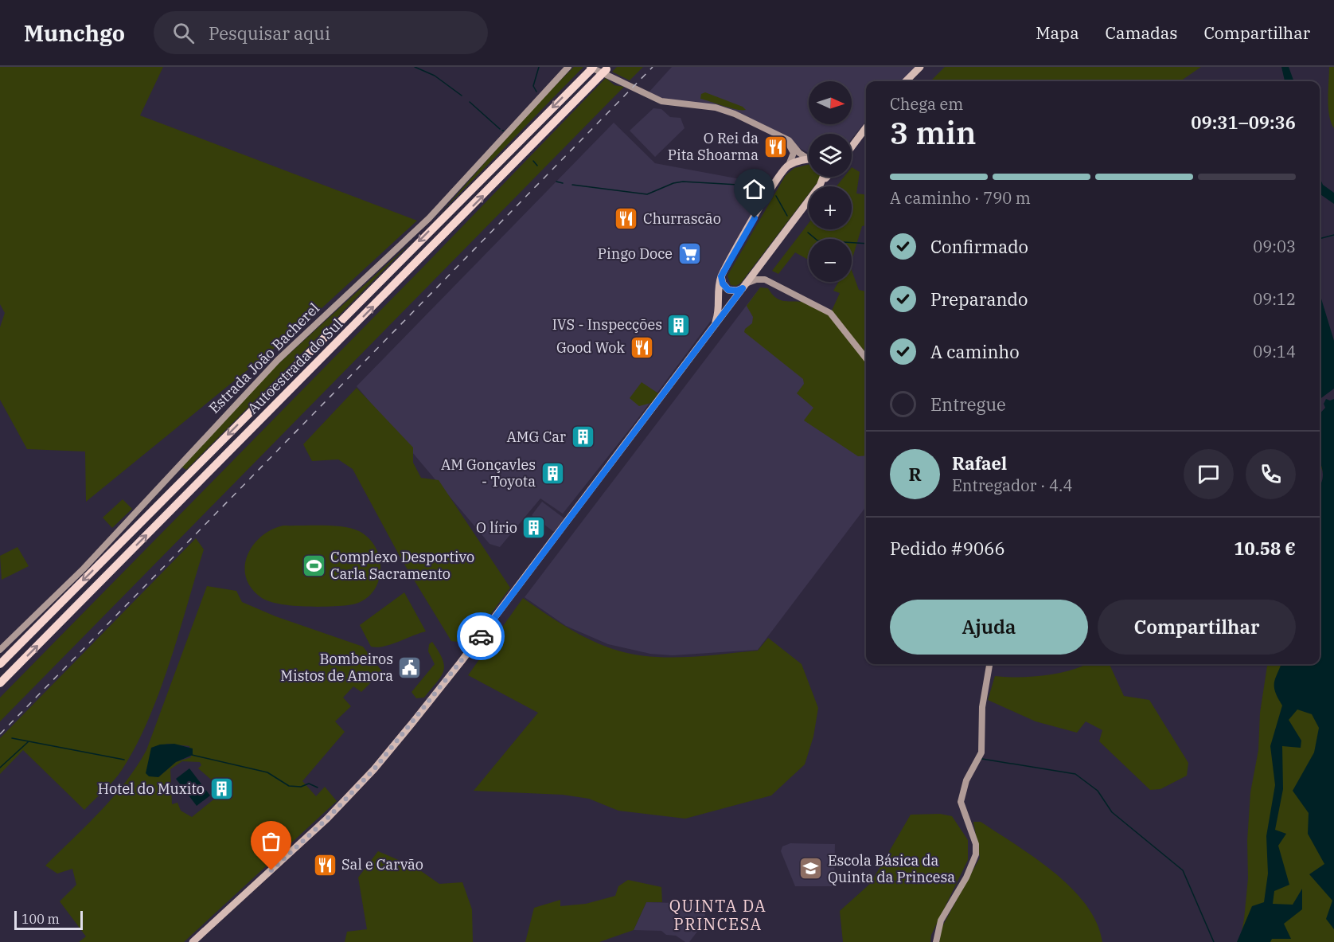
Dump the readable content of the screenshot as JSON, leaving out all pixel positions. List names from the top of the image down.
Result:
{
  "streets": {
    "highway": ["Autoestrada do Sul"],
    "street": ["Estrada João Bacherel"]
  },
  "districts": ["QUINTA DA PRINCESA"],
  "places": {
    "restaurant": [
      "O Rei da Pita Shoarma",
      "Churrascão",
      "Good Wok",
      "Sal e Carvão"
    ],
    "supermarket": ["Pingo Doce"],
    "building": [
      "IVS - Inspecções",
      "AMG Car",
      "AM Gonçavles - Toyota",
      "O lírio",
      "Hotel do Muxito"
    ],
    "sports": ["Complexo Desportivo Carla Sacramento"],
    "public building": ["Bombeiros Mistos de Amora"],
    "school or university": ["Escola Básica da Quinta da Princesa"]
  },
  "scale_bar": "100 m",
  "north": "right",
  "page": {
    "header": "Munchgo",
    "search": "Pesquisar aqui",
    "nav": ["Mapa", "Camadas", "Compartilhar"],
    "map_buttons": ["+", "−"],
    "heading": ["3 min", "Chega em", "09:31–09:36"],
    "panel": [
      "Rafael",
      "Entregador · 4.4",
      "Pedido #9066",
      "10.58 €"
    ],
    "bar": "A caminho · 790 m",
    "list": [
      ["Confirmado", "09:03"],
      ["Preparando", "09:12"],
      ["A caminho", "09:14"],
      "Entregue"
    ],
    "round": "R",
    "buttons": ["Ajuda", "Compartilhar"],
    "scale": "100 m"
  }
}
